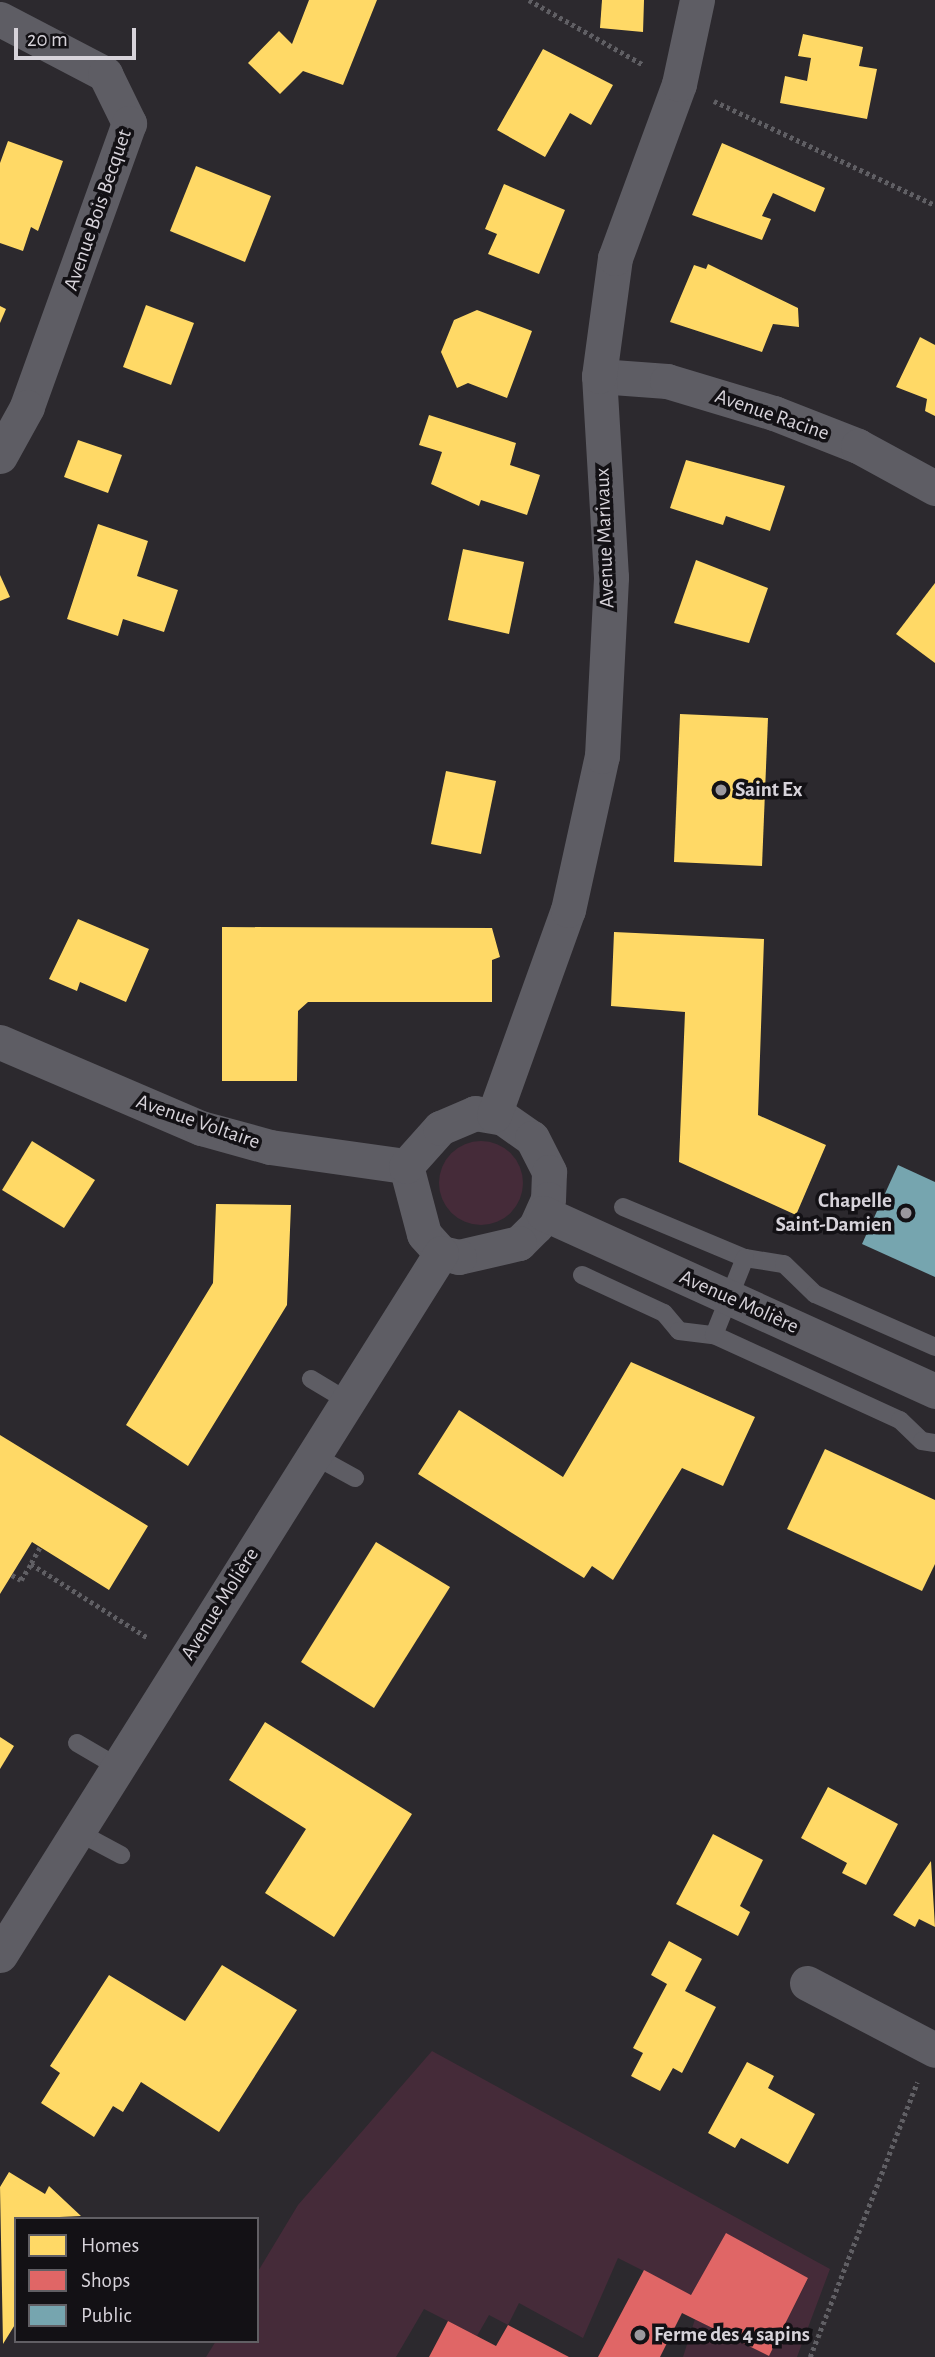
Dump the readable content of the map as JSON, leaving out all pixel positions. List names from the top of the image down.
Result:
{
  "streets": {
    "street": [
      "Avenue Bois Becquet",
      "Avenue Racine",
      "Avenue Marivaux",
      "Avenue Voltaire",
      "Avenue Molière"
    ]
  },
  "crossings": [
    ["Avenue Racine", "Avenue Marivaux"],
    ["Avenue Marivaux", "Avenue Voltaire"],
    ["Avenue Marivaux", "Avenue Molière"],
    ["Avenue Voltaire", "Avenue Molière"]
  ],
  "places": ["Saint Ex", "Chapelle Saint-Damien", "Ferme des 4 sapins"],
  "legend": ["Homes", "Shops", "Public"],
  "scale_bar": "20 m"
}
